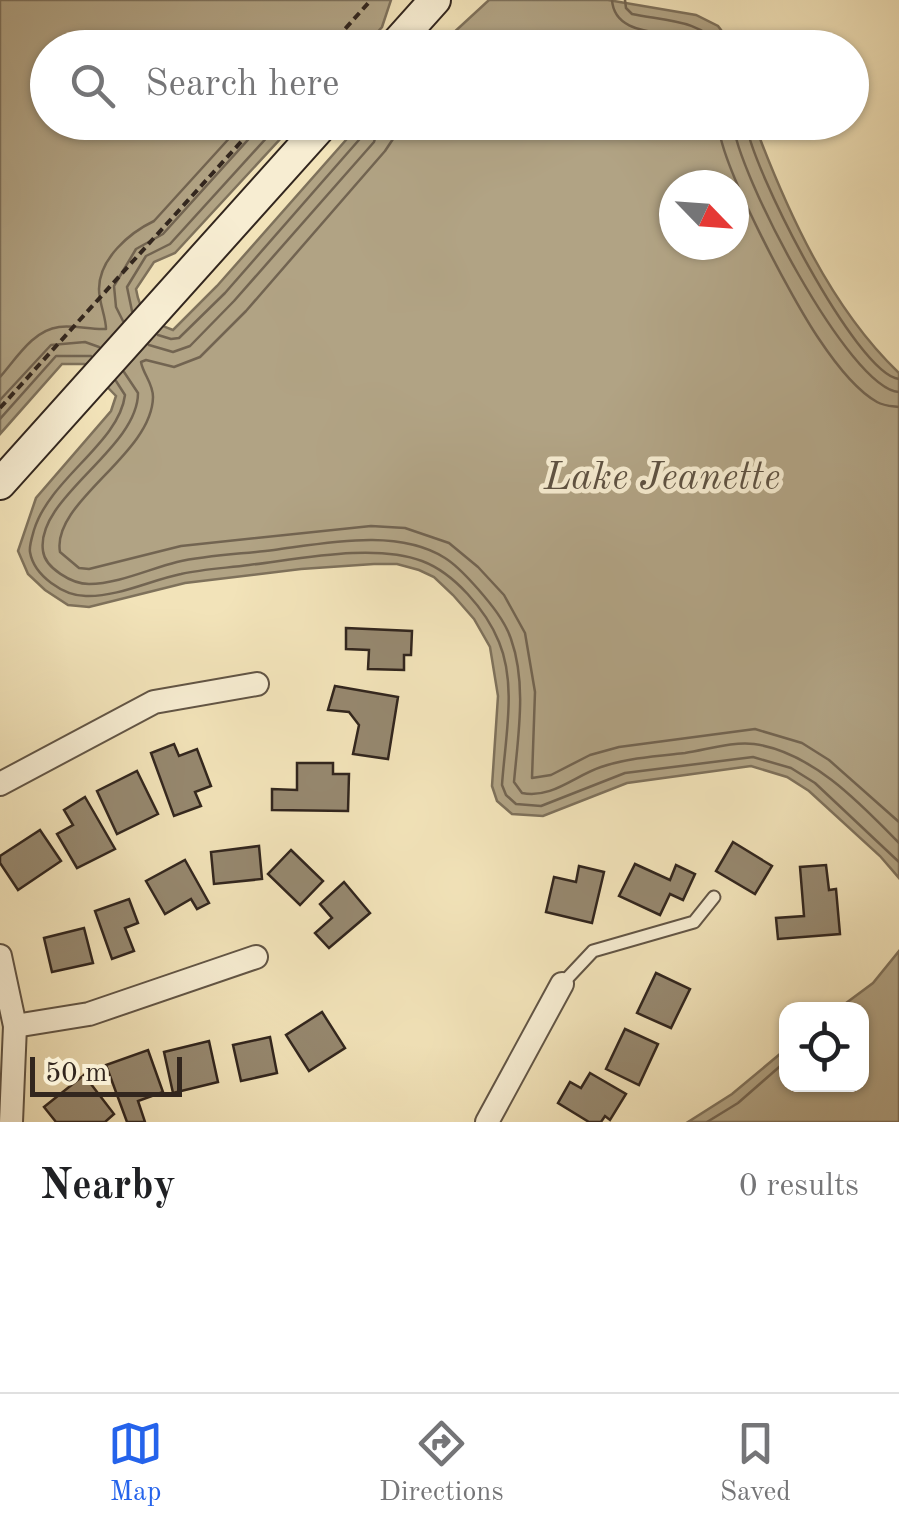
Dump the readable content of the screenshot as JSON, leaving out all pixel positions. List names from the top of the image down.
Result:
{
  "water": ["Lake Jeanette"],
  "scale_bar": "50 m",
  "north": "bottom right",
  "page": {
    "search": "Search here",
    "scale": "50 m",
    "heading": ["Nearby", "0 results"],
    "nav": ["Map", "Directions", "Saved"]
  }
}
